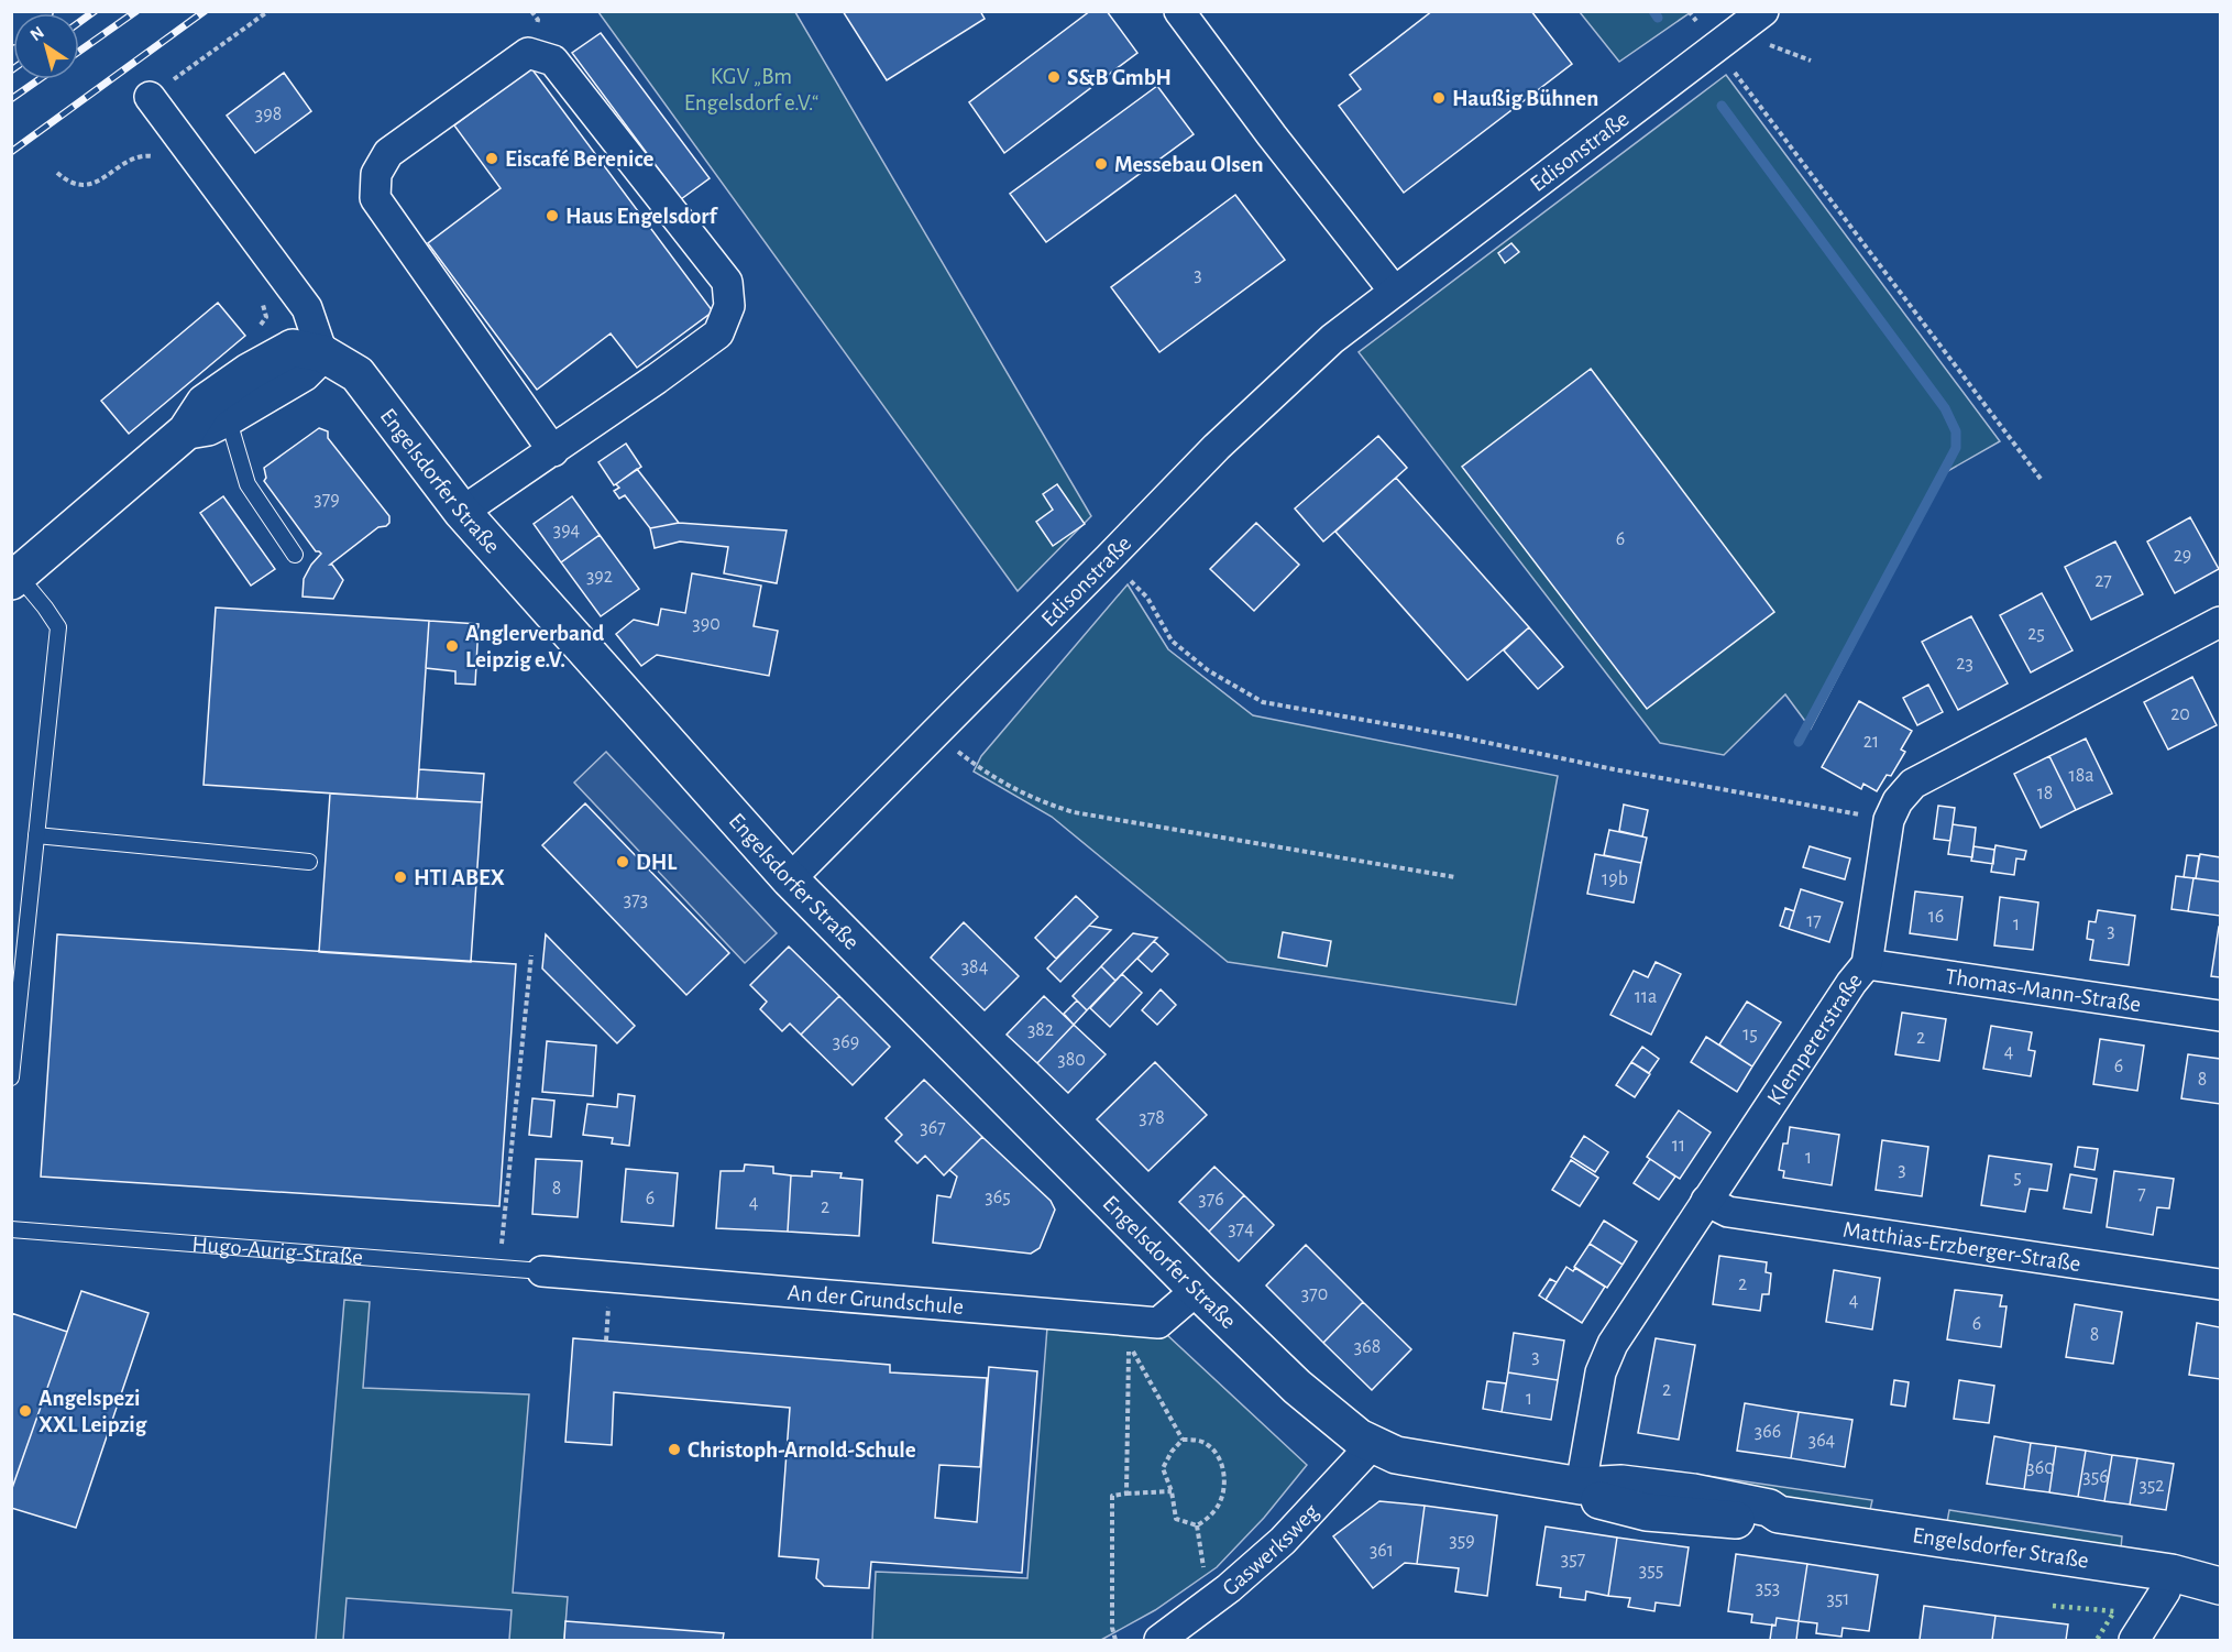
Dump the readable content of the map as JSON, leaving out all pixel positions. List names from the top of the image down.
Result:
{
  "streets": {
    "street": [
      "Edisonstraße",
      "Engelsdorfer Straße",
      "Thomas-Mann-Straße",
      "Klempererstraße",
      "Matthias-Erzberger-Straße",
      "An der Grundschule",
      "Gaswerksweg"
    ],
    "lane": ["Hugo-Aurig-Straße"]
  },
  "crossings": [
    ["Edisonstraße", "Engelsdorfer Straße"],
    ["Engelsdorfer Straße", "Klempererstraße"],
    ["Engelsdorfer Straße", "An der Grundschule"],
    ["Engelsdorfer Straße", "Gaswerksweg"],
    ["Thomas-Mann-Straße", "Klempererstraße"],
    ["Klempererstraße", "Matthias-Erzberger-Straße"],
    ["Hugo-Aurig-Straße", "An der Grundschule"]
  ],
  "parks": ["KGV „Bm Engelsdorf e.V.“"],
  "places": [
    "S&B GmbH",
    "Haußig Bühnen",
    "Eiscafé Berenice",
    "Messebau Olsen",
    "Haus Engelsdorf",
    "Anglerverband Leipzig e.V.",
    "DHL",
    "HTI ABEX",
    "Angelspezi XXL Leipzig",
    "Christoph-Arnold-Schule"
  ],
  "house_numbers": [
    "398",
    "3",
    "379",
    "394",
    "6",
    "29",
    "392",
    "27",
    "390",
    "25",
    "23",
    "20",
    "21",
    "18a",
    "18",
    "19b",
    "373",
    "16",
    "17",
    "1",
    "3",
    "384",
    "11a",
    "382",
    "15",
    "2",
    "369",
    "4",
    "380",
    "6",
    "8",
    "378",
    "367",
    "11",
    "1",
    "3",
    "5",
    "8",
    "7",
    "365",
    "6",
    "376",
    "4",
    "2",
    "374",
    "2",
    "370",
    "4",
    "6",
    "8",
    "368",
    "3",
    "2",
    "1",
    "366",
    "364",
    "360",
    "356",
    "352",
    "359",
    "361",
    "357",
    "355",
    "353",
    "351"
  ],
  "north": "top left"
}
